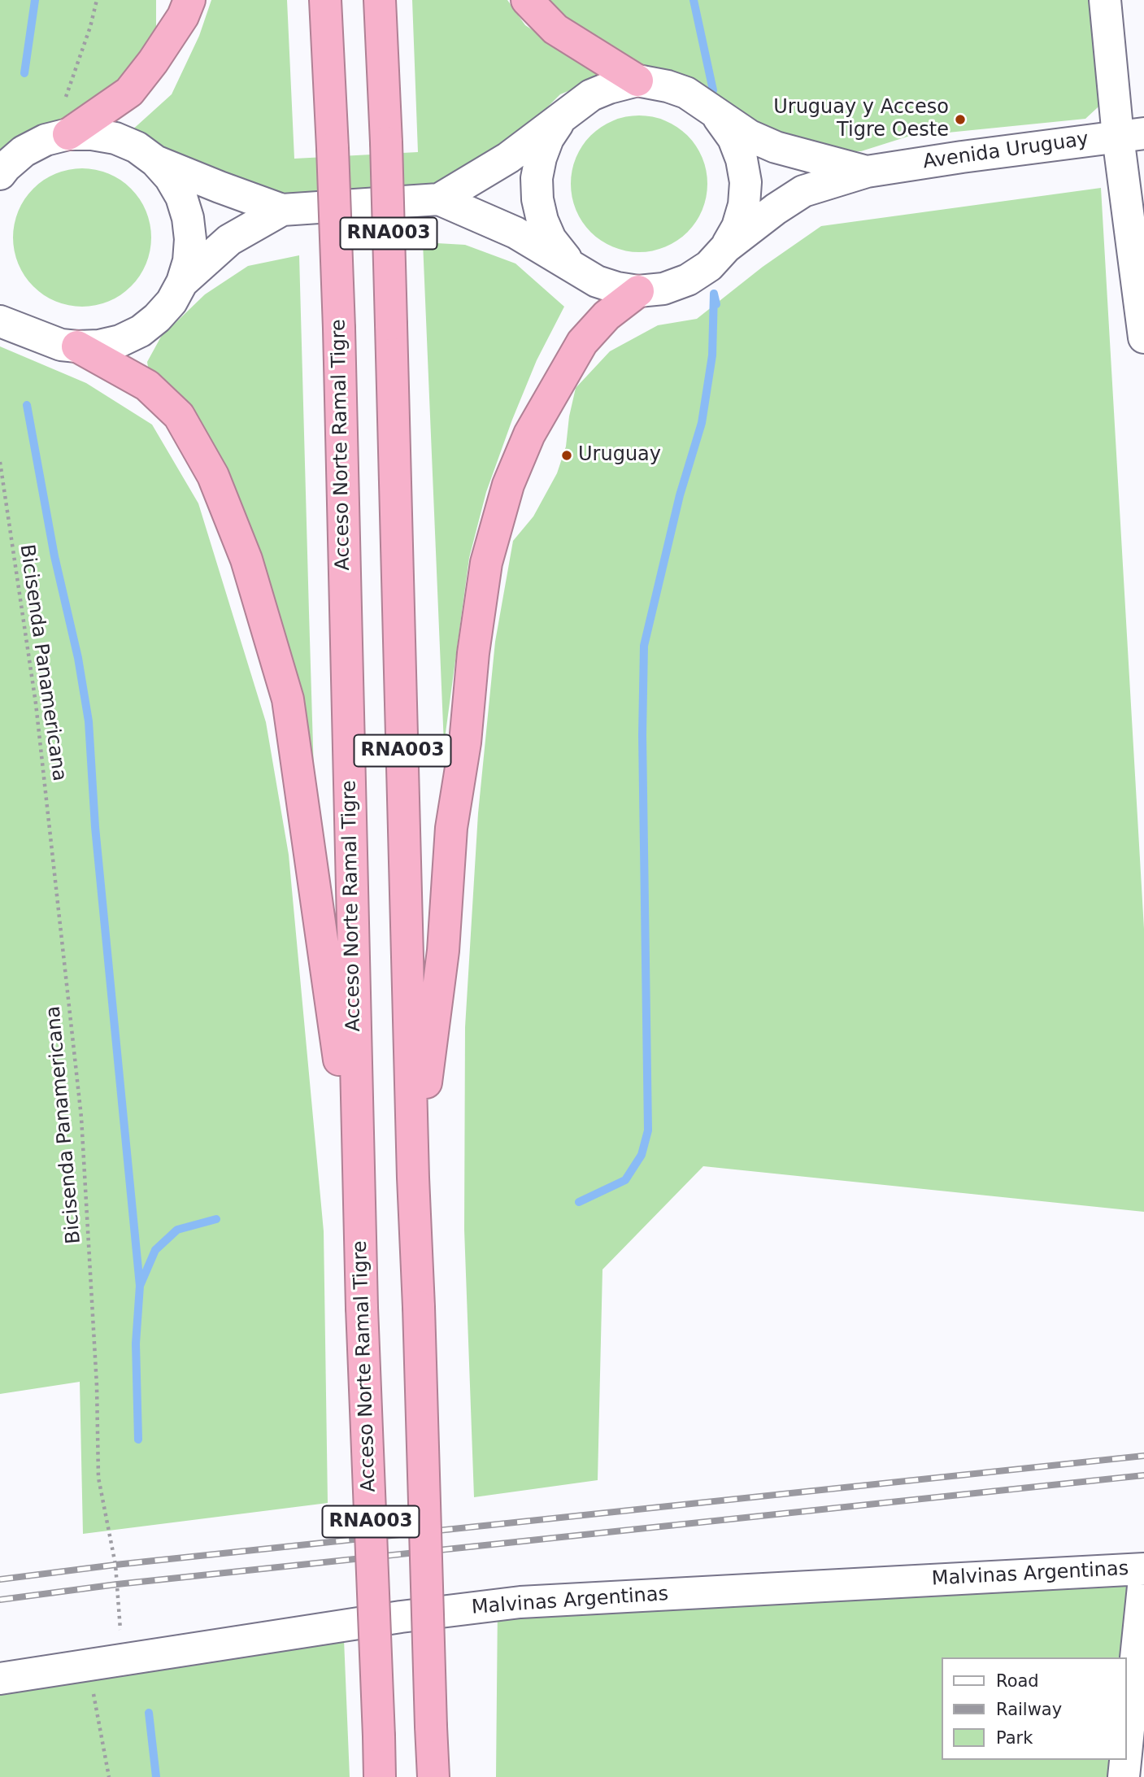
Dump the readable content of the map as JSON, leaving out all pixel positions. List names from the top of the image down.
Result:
{
  "streets": {
    "highway": ["RNA003", "Acceso Norte Ramal Tigre"],
    "main road": ["Avenida Uruguay", "Malvinas Argentinas"],
    "path": ["Bicisenda Panamericana"]
  },
  "crossings": [
    ["Bicisenda Panamericana", "Malvinas Argentinas"]
  ],
  "places": ["Uruguay y Acceso Tigre Oeste", "Uruguay"],
  "legend": ["Road", "Railway", "Park"]
}
